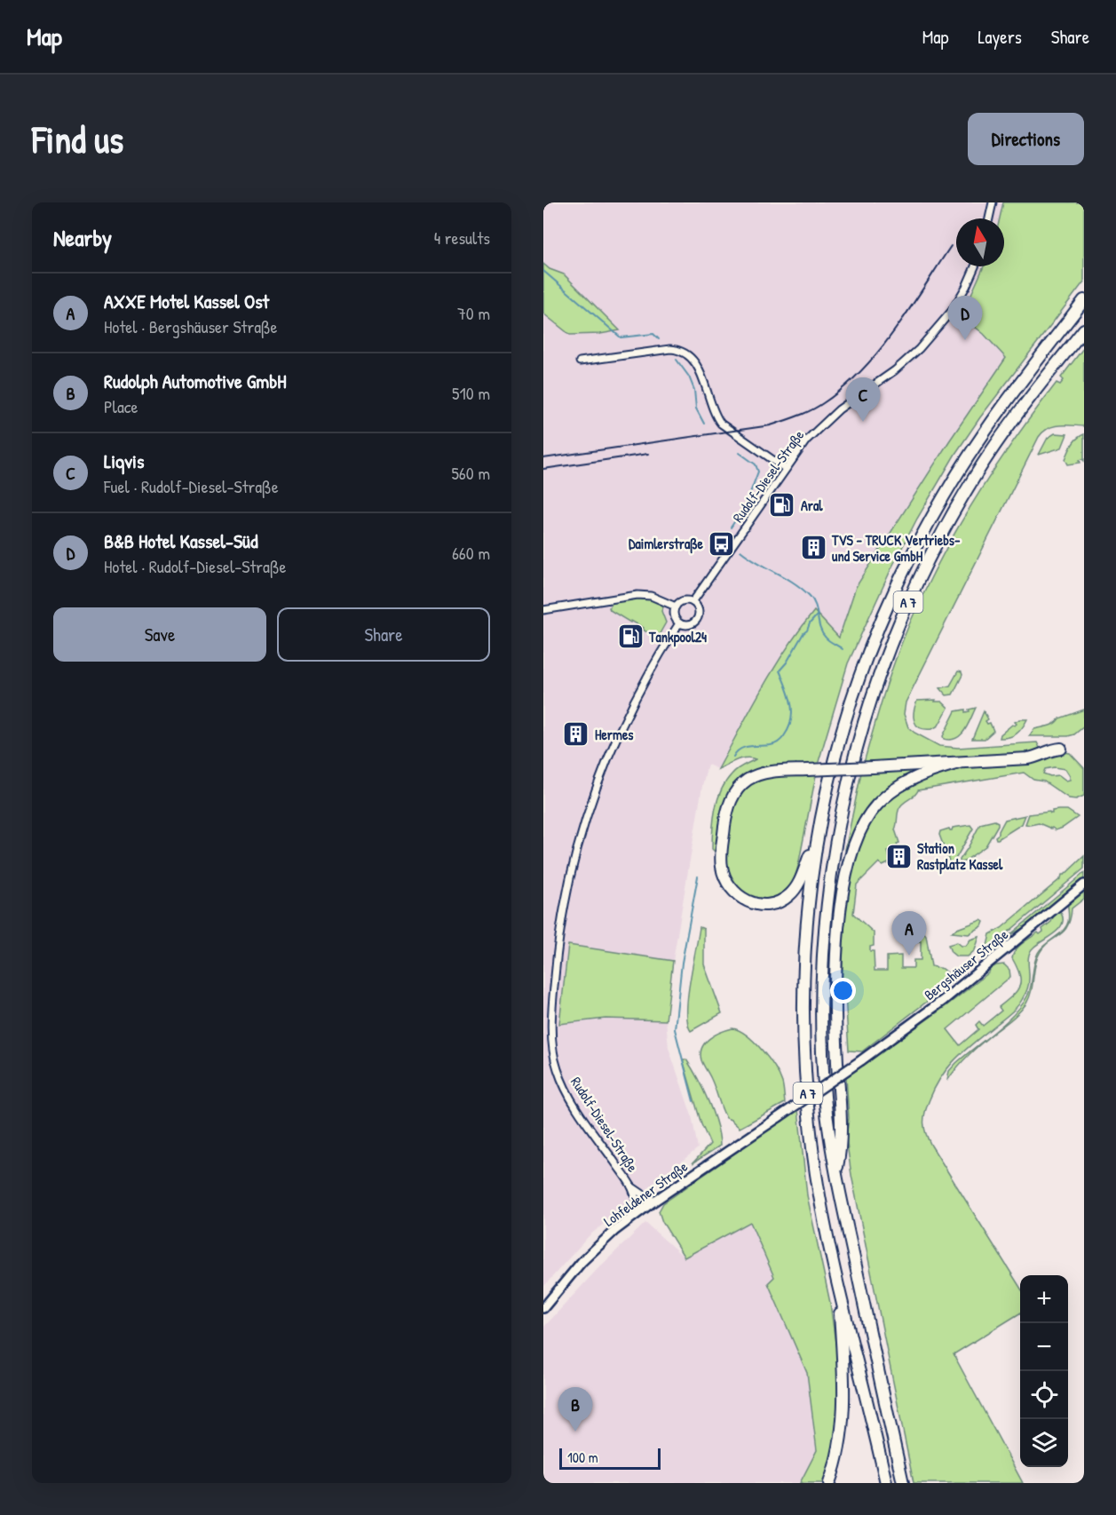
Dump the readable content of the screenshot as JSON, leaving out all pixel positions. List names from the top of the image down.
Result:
{
  "streets": {
    "highway": ["A 7"],
    "main road": ["Bergshäuser Straße", "Lohfeldener Straße"],
    "street": ["Rudolf-Diesel-Straße"]
  },
  "crossings": [
    ["Rudolf-Diesel-Straße", "Lohfeldener Straße"],
    ["Bergshäuser Straße", "Lohfeldener Straße"]
  ],
  "places": {
    "fuel station": ["Aral", "Tankpool24"],
    "bus stop": ["Daimlerstraße"],
    "building": ["TVS - TRUCK Vertriebs- und Service GmbH", "Hermes", "Station Rastplatz Kassel"]
  },
  "scale_bar": "100 m",
  "north": "top",
  "page": {
    "header": "Map",
    "nav": ["Map", "Layers", "Share"],
    "buttons": [
      "Directions",
      ["Save", "Share"]
    ],
    "title": "Find us",
    "heading": ["Nearby", "4 results"],
    "list": [
      {
        "mark": "A",
        "name": "AXXE Motel Kassel Ost",
        "note": "Hotel · Bergshäuser Straße",
        "value": "70 m"
      },
      {
        "mark": "B",
        "name": "Rudolph Automotive GmbH",
        "note": "Place",
        "value": "510 m"
      },
      {
        "mark": "C",
        "name": "Liqvis",
        "note": "Fuel · Rudolf-Diesel-Straße",
        "value": "560 m"
      },
      {
        "mark": "D",
        "name": "B&B Hotel Kassel-Süd",
        "note": "Hotel · Rudolf-Diesel-Straße",
        "value": "660 m"
      }
    ],
    "pins": [
      "D",
      "C",
      "A",
      "B"
    ],
    "map_buttons": ["+", "−"],
    "scale": "100 m"
  }
}
